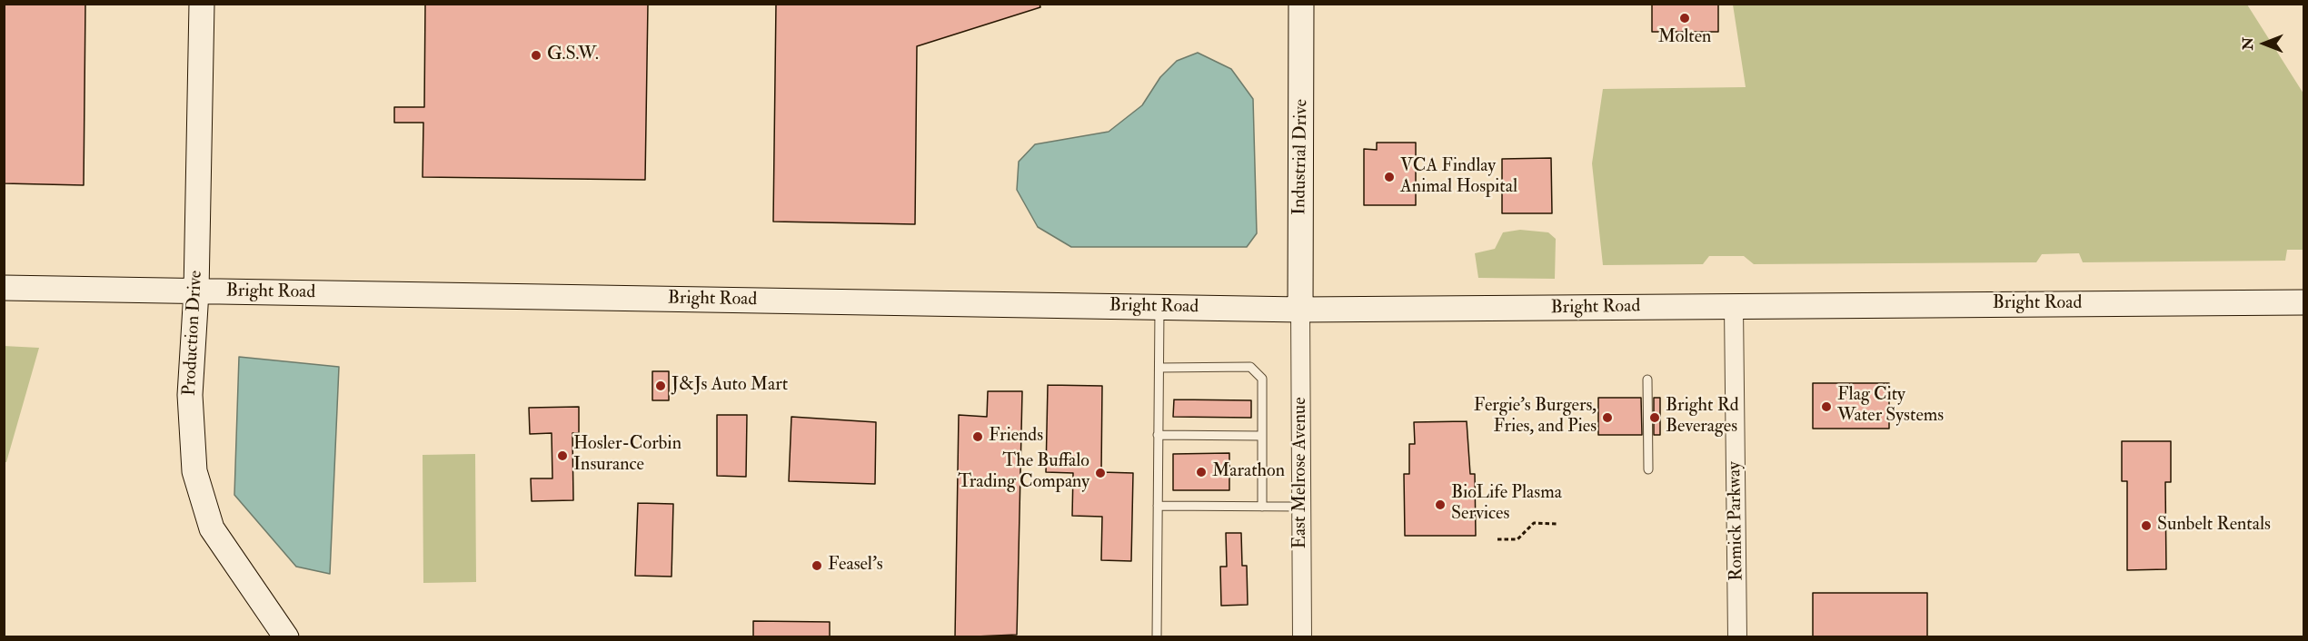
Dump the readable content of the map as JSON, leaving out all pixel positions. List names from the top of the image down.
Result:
{
  "streets": {
    "main road": ["Industrial Drive", "Bright Road", "Production Drive"],
    "street": ["East Melrose Avenue", "Romick Parkway"]
  },
  "crossings": [
    ["Industrial Drive", "Bright Road"],
    ["Industrial Drive", "East Melrose Avenue"],
    ["Bright Road", "Production Drive"],
    ["Bright Road", "East Melrose Avenue"],
    ["Bright Road", "Romick Parkway"]
  ],
  "places": [
    "Molten",
    "G.S.W.",
    "VCA Findlay Animal Hospital",
    "J&Js Auto Mart",
    "Flag City Water Systems",
    "Fergie's Burgers, Fries, and Pies",
    "Bright Rd Beverages",
    "Friends",
    "Hosler-Corbin Insurance",
    "Marathon",
    "The Buffalo Trading Company",
    "BioLife Plasma Services",
    "Sunbelt Rentals",
    "Feasel's"
  ],
  "north": "left"
}
